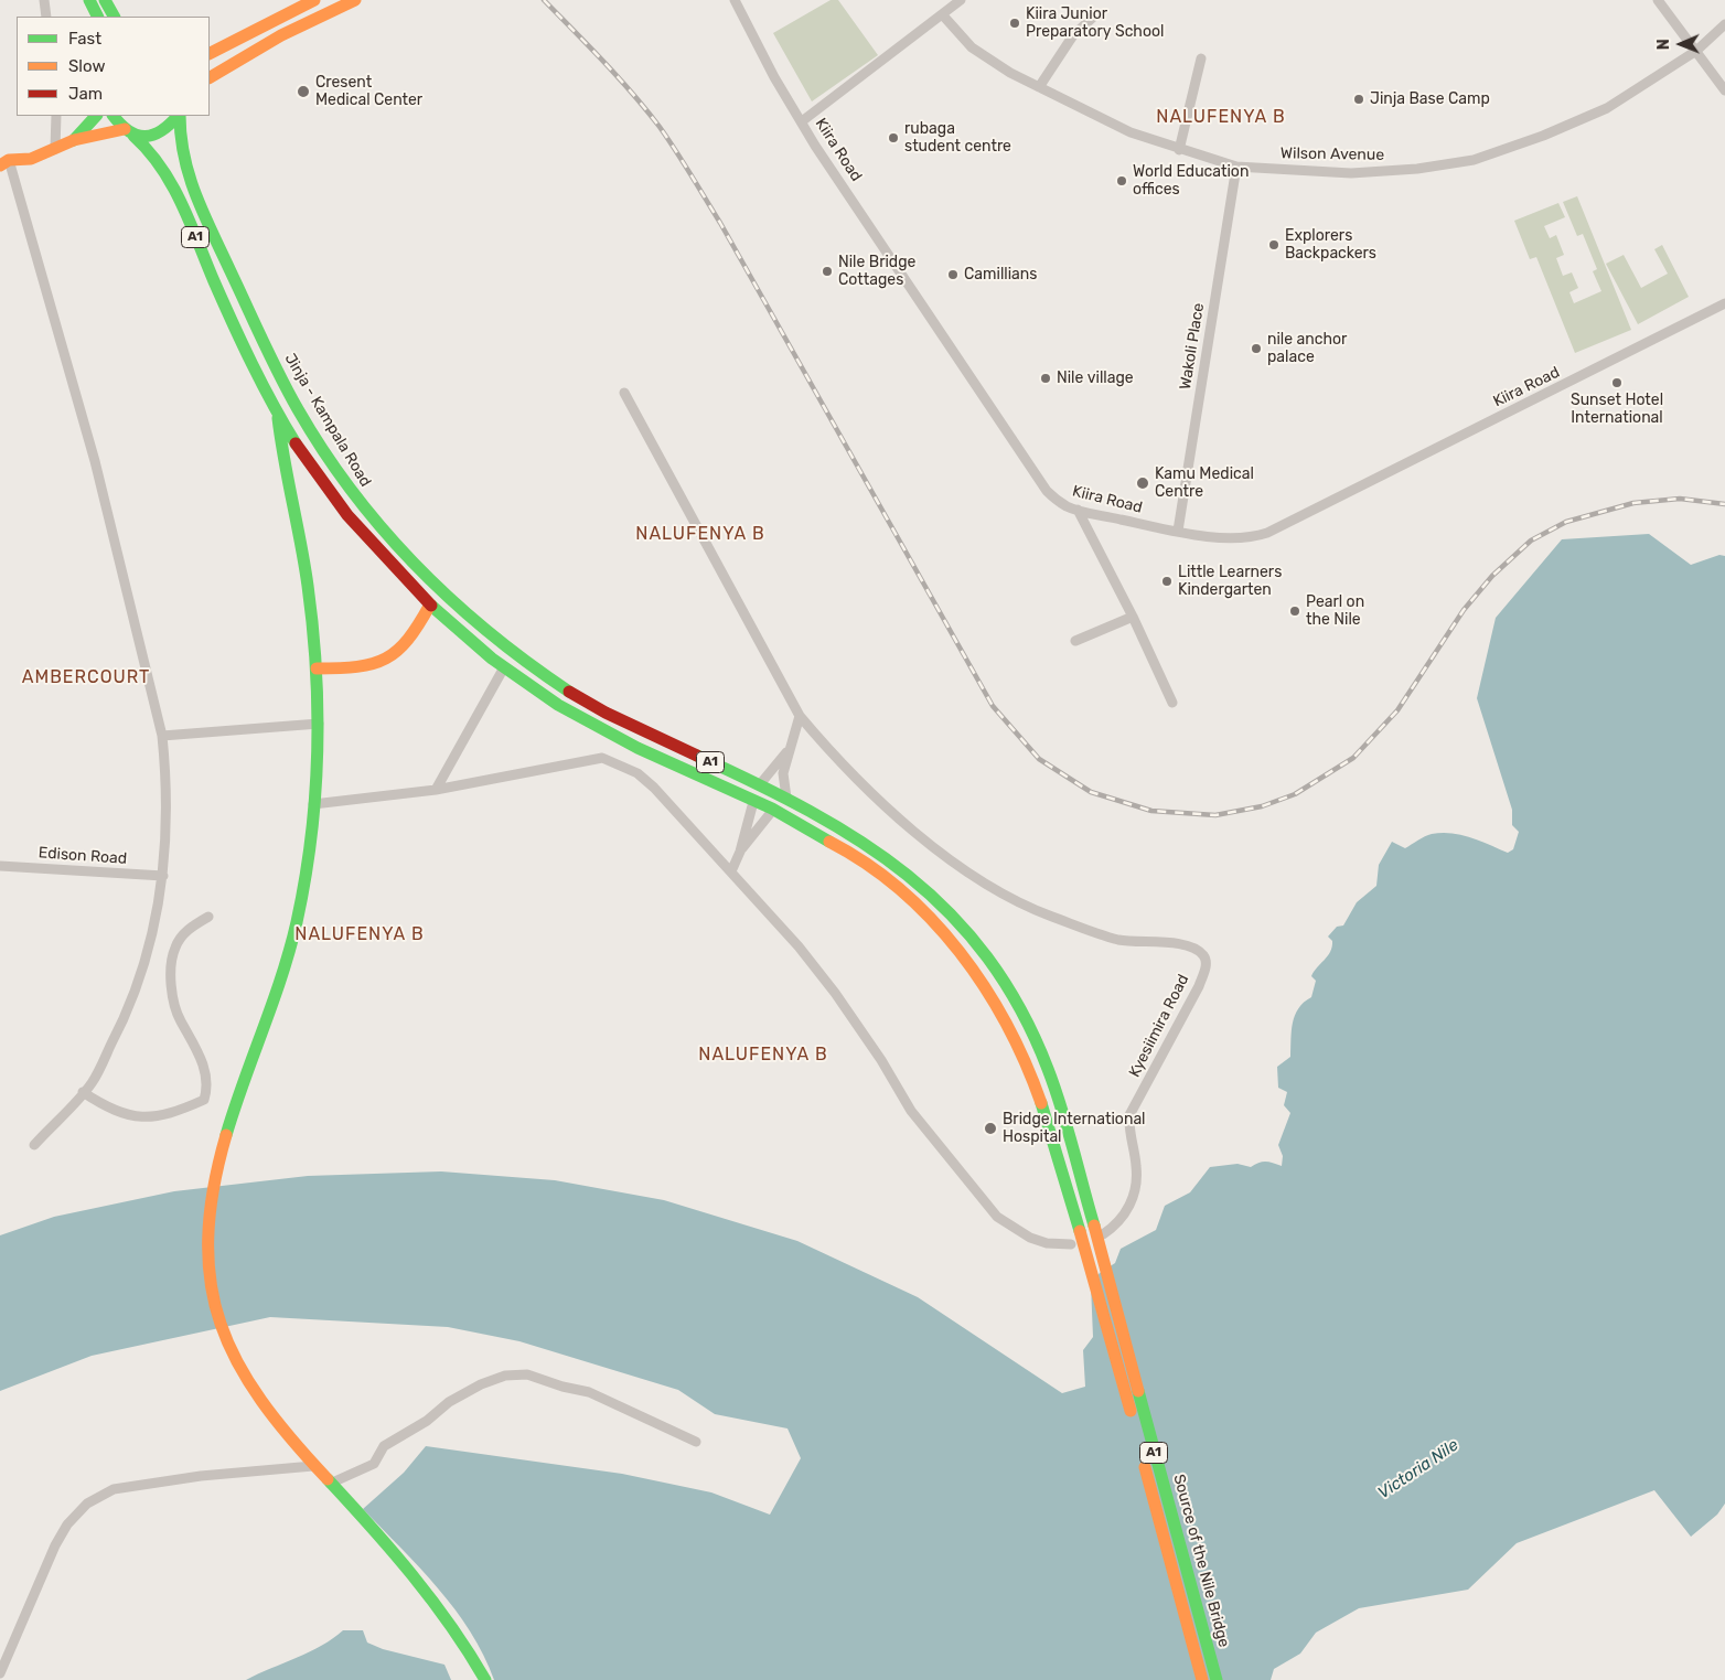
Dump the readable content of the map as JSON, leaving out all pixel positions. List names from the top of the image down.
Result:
{
  "streets": {
    "main road": ["A1", "Jinja - Kampala Road", "Source of the Nile Bridge"],
    "street": [
      "Kiira Road",
      "Wilson Avenue",
      "Wakoli Place",
      "Edison Road",
      "Kyesiimira Road"
    ]
  },
  "crossings": [
    ["Kiira Road", "Wakoli Place"],
    ["Wilson Avenue", "Wakoli Place"],
    ["A1", "Source of the Nile Bridge"],
    ["Jinja - Kampala Road", "Kyesiimira Road"],
    ["Jinja - Kampala Road", "Source of the Nile Bridge"],
    ["Kyesiimira Road", "Source of the Nile Bridge"]
  ],
  "districts": [
    "NALUFENYA B",
    "NALUFENYA B",
    "AMBERCOURT",
    "NALUFENYA B",
    "NALUFENYA B"
  ],
  "water": ["Victoria Nile"],
  "places": [
    "Kiira Junior Preparatory School",
    "Cresent Medical Center",
    "Jinja Base Camp",
    "rubaga student centre",
    "World Education offices",
    "Explorers Backpackers",
    "Nile Bridge Cottages",
    "Camillians",
    "nile anchor palace",
    "Nile village",
    "Sunset Hotel International",
    "Kamu Medical Centre",
    "Little Learners Kindergarten",
    "Pearl on the Nile",
    "Bridge International Hospital"
  ],
  "legend": ["Fast", "Slow", "Jam"],
  "north": "left"
}
